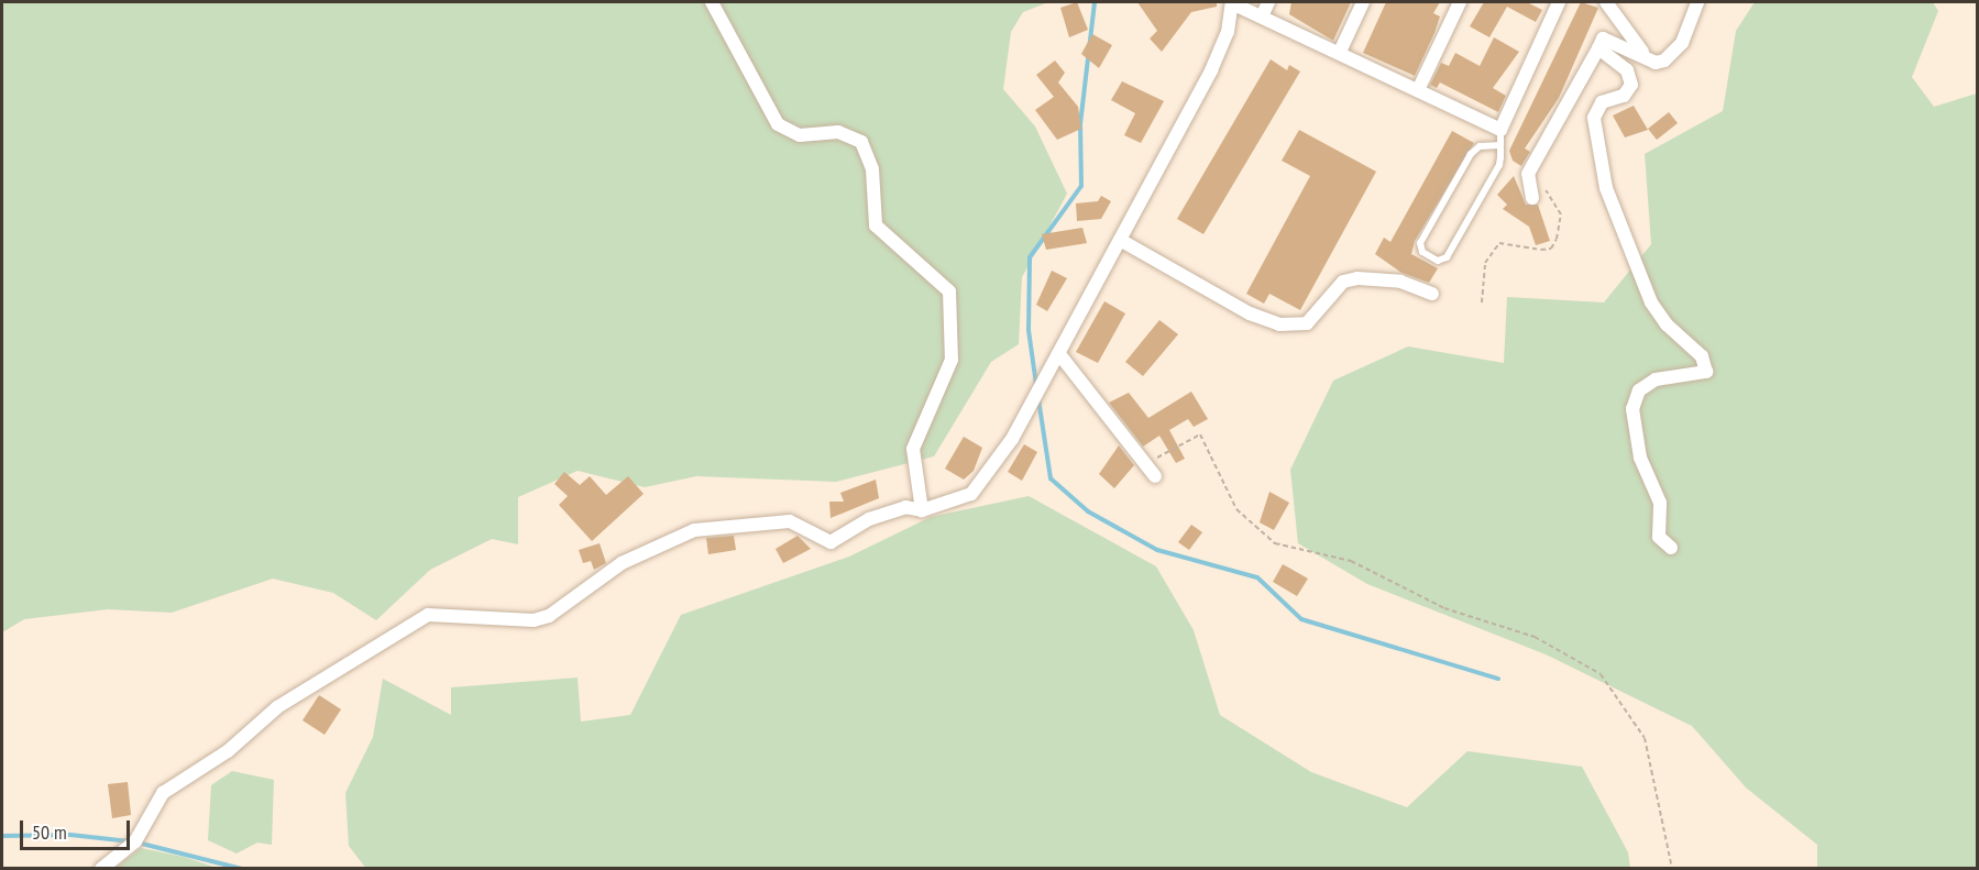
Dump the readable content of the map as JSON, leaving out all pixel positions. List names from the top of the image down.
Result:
{
  "scale_bar": "50 m"
}
